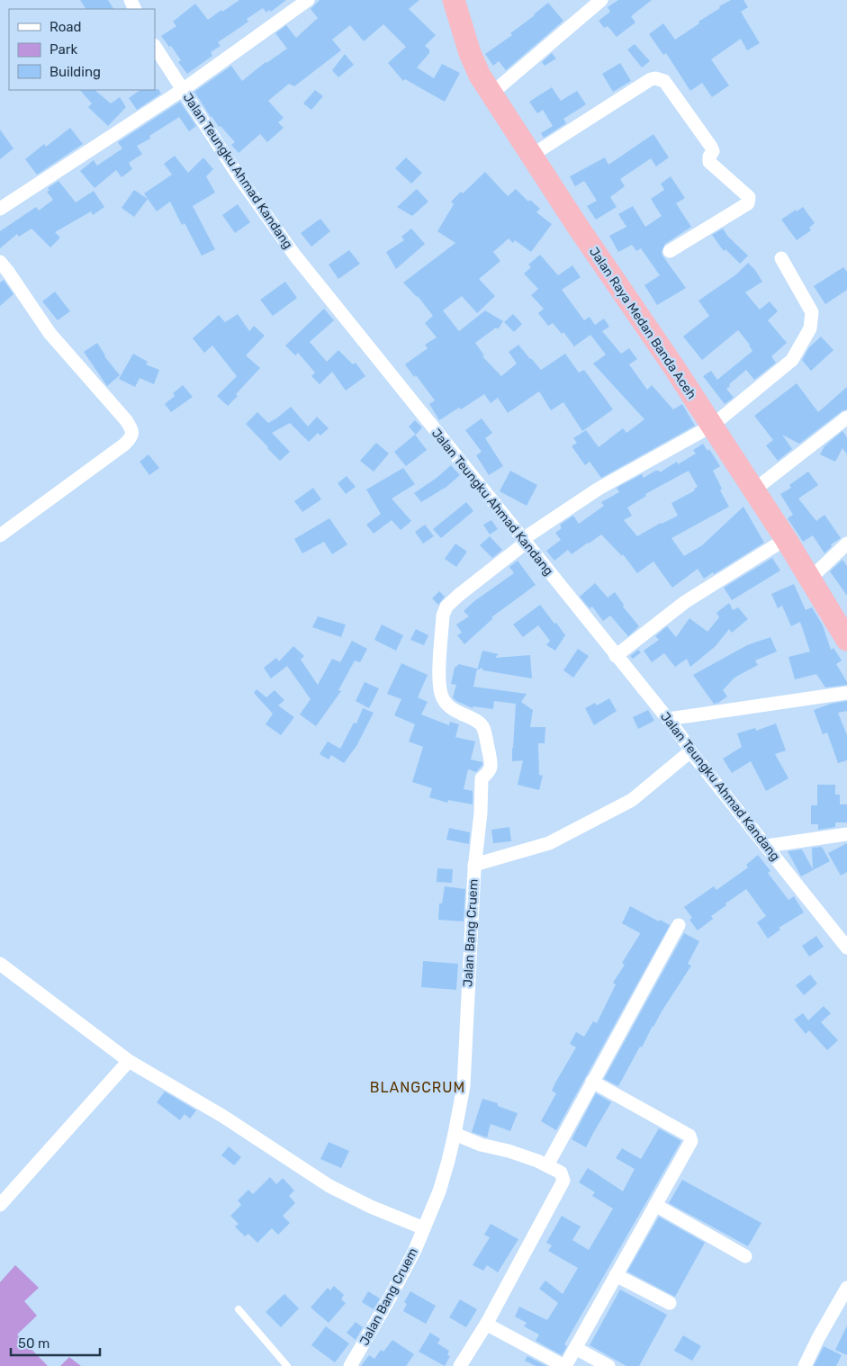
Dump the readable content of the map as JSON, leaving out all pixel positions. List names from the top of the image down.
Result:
{
  "streets": {
    "highway": ["Jalan Raya Medan Banda Aceh"],
    "street": ["Jalan Teungku Ahmad Kandang", "Jalan Bang Cruem"]
  },
  "crossings": [
    ["Jalan Teungku Ahmad Kandang", "Jalan Bang Cruem"],
    ["Jalan Raya Medan Banda Aceh", "Jalan Bang Cruem"]
  ],
  "districts": ["BLANGCRUM"],
  "legend": ["Road", "Park", "Building"],
  "scale_bar": "50 m"
}
